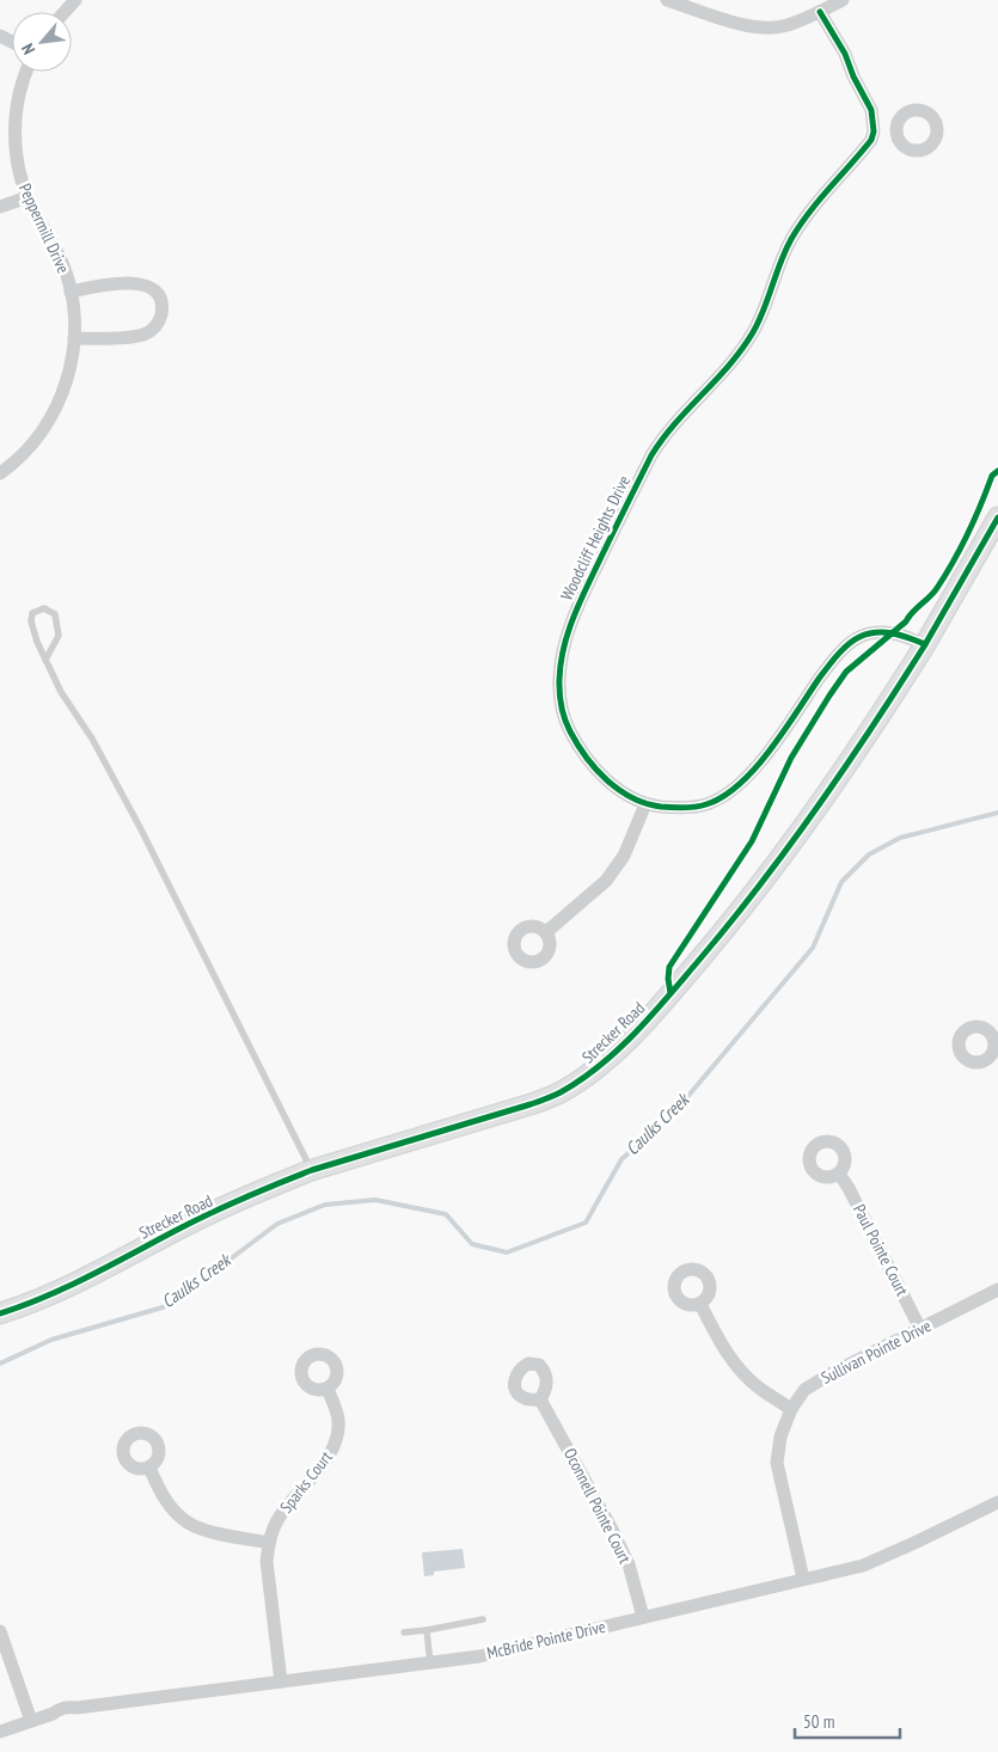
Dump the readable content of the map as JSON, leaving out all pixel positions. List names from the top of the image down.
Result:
{
  "streets": {
    "street": [
      "Peppermill Drive",
      "Woodcliff Heights Drive",
      "Strecker Road",
      "Paul Pointe Court",
      "Sullivan Pointe Drive",
      "Sparks Court",
      "Oconnell Pointe Court",
      "McBride Pointe Drive"
    ]
  },
  "crossings": [
    ["Woodcliff Heights Drive", "Strecker Road"],
    ["Paul Pointe Court", "Sullivan Pointe Drive"],
    ["Sullivan Pointe Drive", "McBride Pointe Drive"],
    ["Sparks Court", "McBride Pointe Drive"],
    ["Oconnell Pointe Court", "McBride Pointe Drive"]
  ],
  "water": ["Caulks Creek"],
  "scale_bar": "50 m",
  "north": "bottom left"
}
